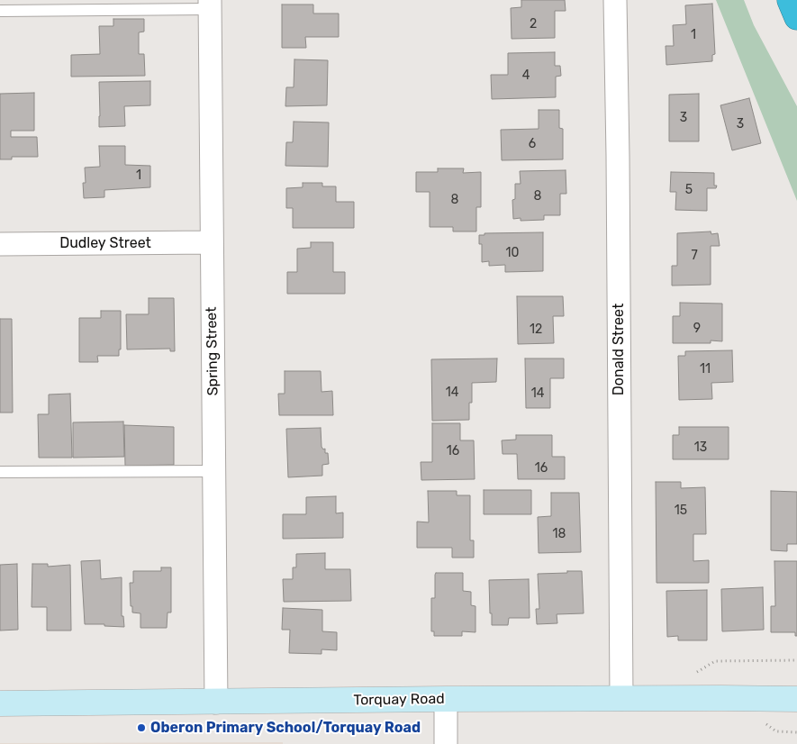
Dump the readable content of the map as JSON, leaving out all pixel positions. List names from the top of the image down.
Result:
{
  "streets": {
    "street": [
      "Dudley Street",
      "Donald Street",
      "Spring Street",
      "Torquay Road"
    ]
  },
  "crossings": [
    ["Dudley Street", "Spring Street"],
    ["Donald Street", "Torquay Road"],
    ["Spring Street", "Torquay Road"]
  ],
  "places": ["Oberon Primary School/Torquay Road"],
  "house_numbers": [
    "2",
    "1",
    "4",
    "3",
    "3",
    "6",
    "1",
    "5",
    "8",
    "8",
    "10",
    "7",
    "9",
    "12",
    "11",
    "14",
    "14",
    "13",
    "16",
    "16",
    "15",
    "18"
  ]
}
